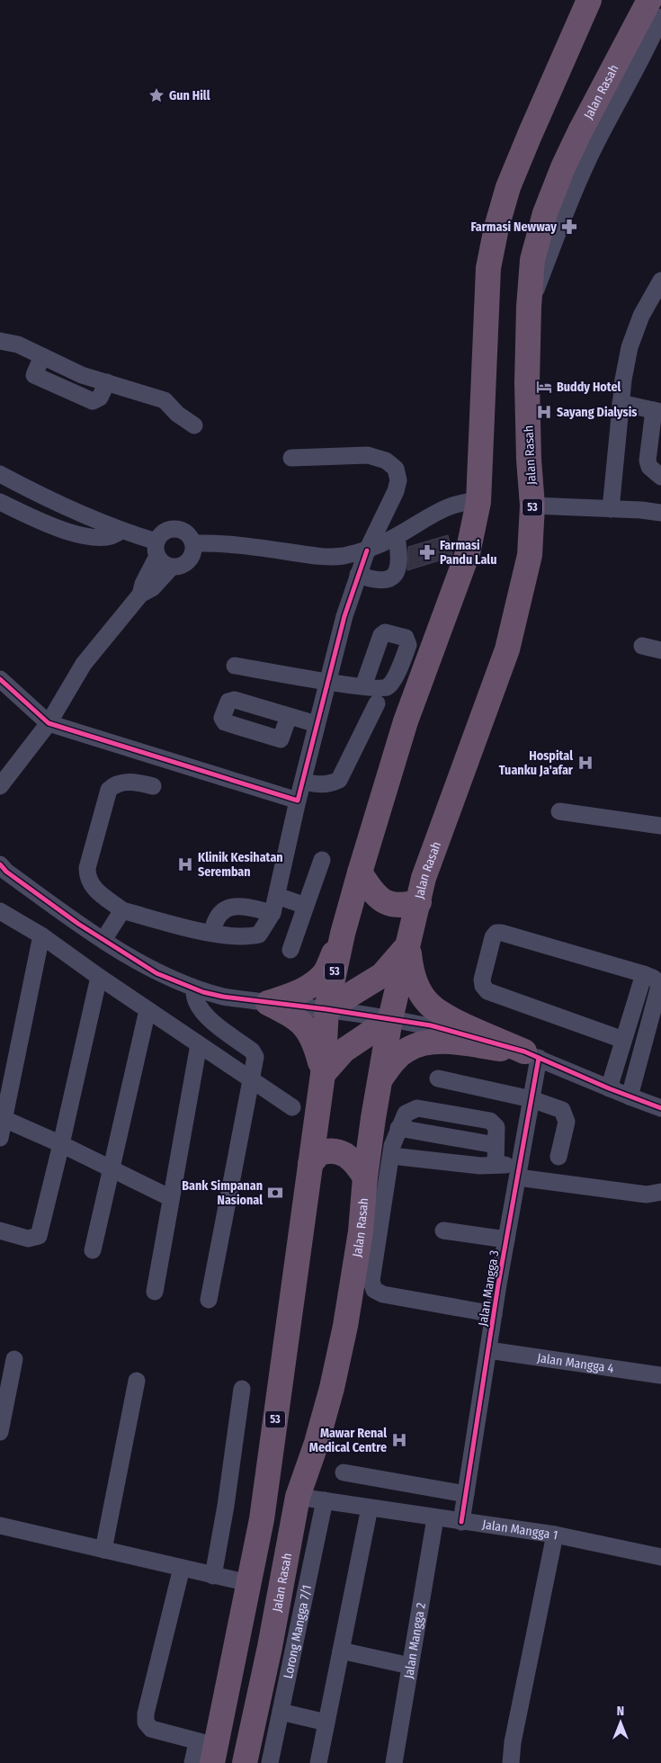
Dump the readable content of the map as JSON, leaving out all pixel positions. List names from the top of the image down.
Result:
{
  "streets": {
    "highway": ["Jalan Rasah", "53"],
    "street": [
      "Jalan Mangga 3",
      "Jalan Mangga 4",
      "Jalan Mangga 1",
      "Lorong Mangga 7/1",
      "Jalan Mangga 2"
    ]
  },
  "crossings": [
    ["Jalan Rasah", "Jalan Mangga 1"],
    ["Jalan Mangga 3", "Jalan Mangga 4"],
    ["Jalan Mangga 3", "Jalan Mangga 1"],
    ["Jalan Mangga 1", "Lorong Mangga 7/1"],
    ["Jalan Mangga 1", "Jalan Mangga 2"]
  ],
  "places": {
    "place": ["Gun Hill"],
    "pharmacy": ["Farmasi Newway", "Farmasi Pandu Lalu"],
    "hotel": ["Buddy Hotel"],
    "hospital": [
      "Sayang Dialysis",
      "Hospital Tuanku Ja'afar",
      "Klinik Kesihatan Seremban",
      "Mawar Renal Medical Centre"
    ],
    "bank": ["Bank Simpanan Nasional"]
  },
  "north": "top"
}
